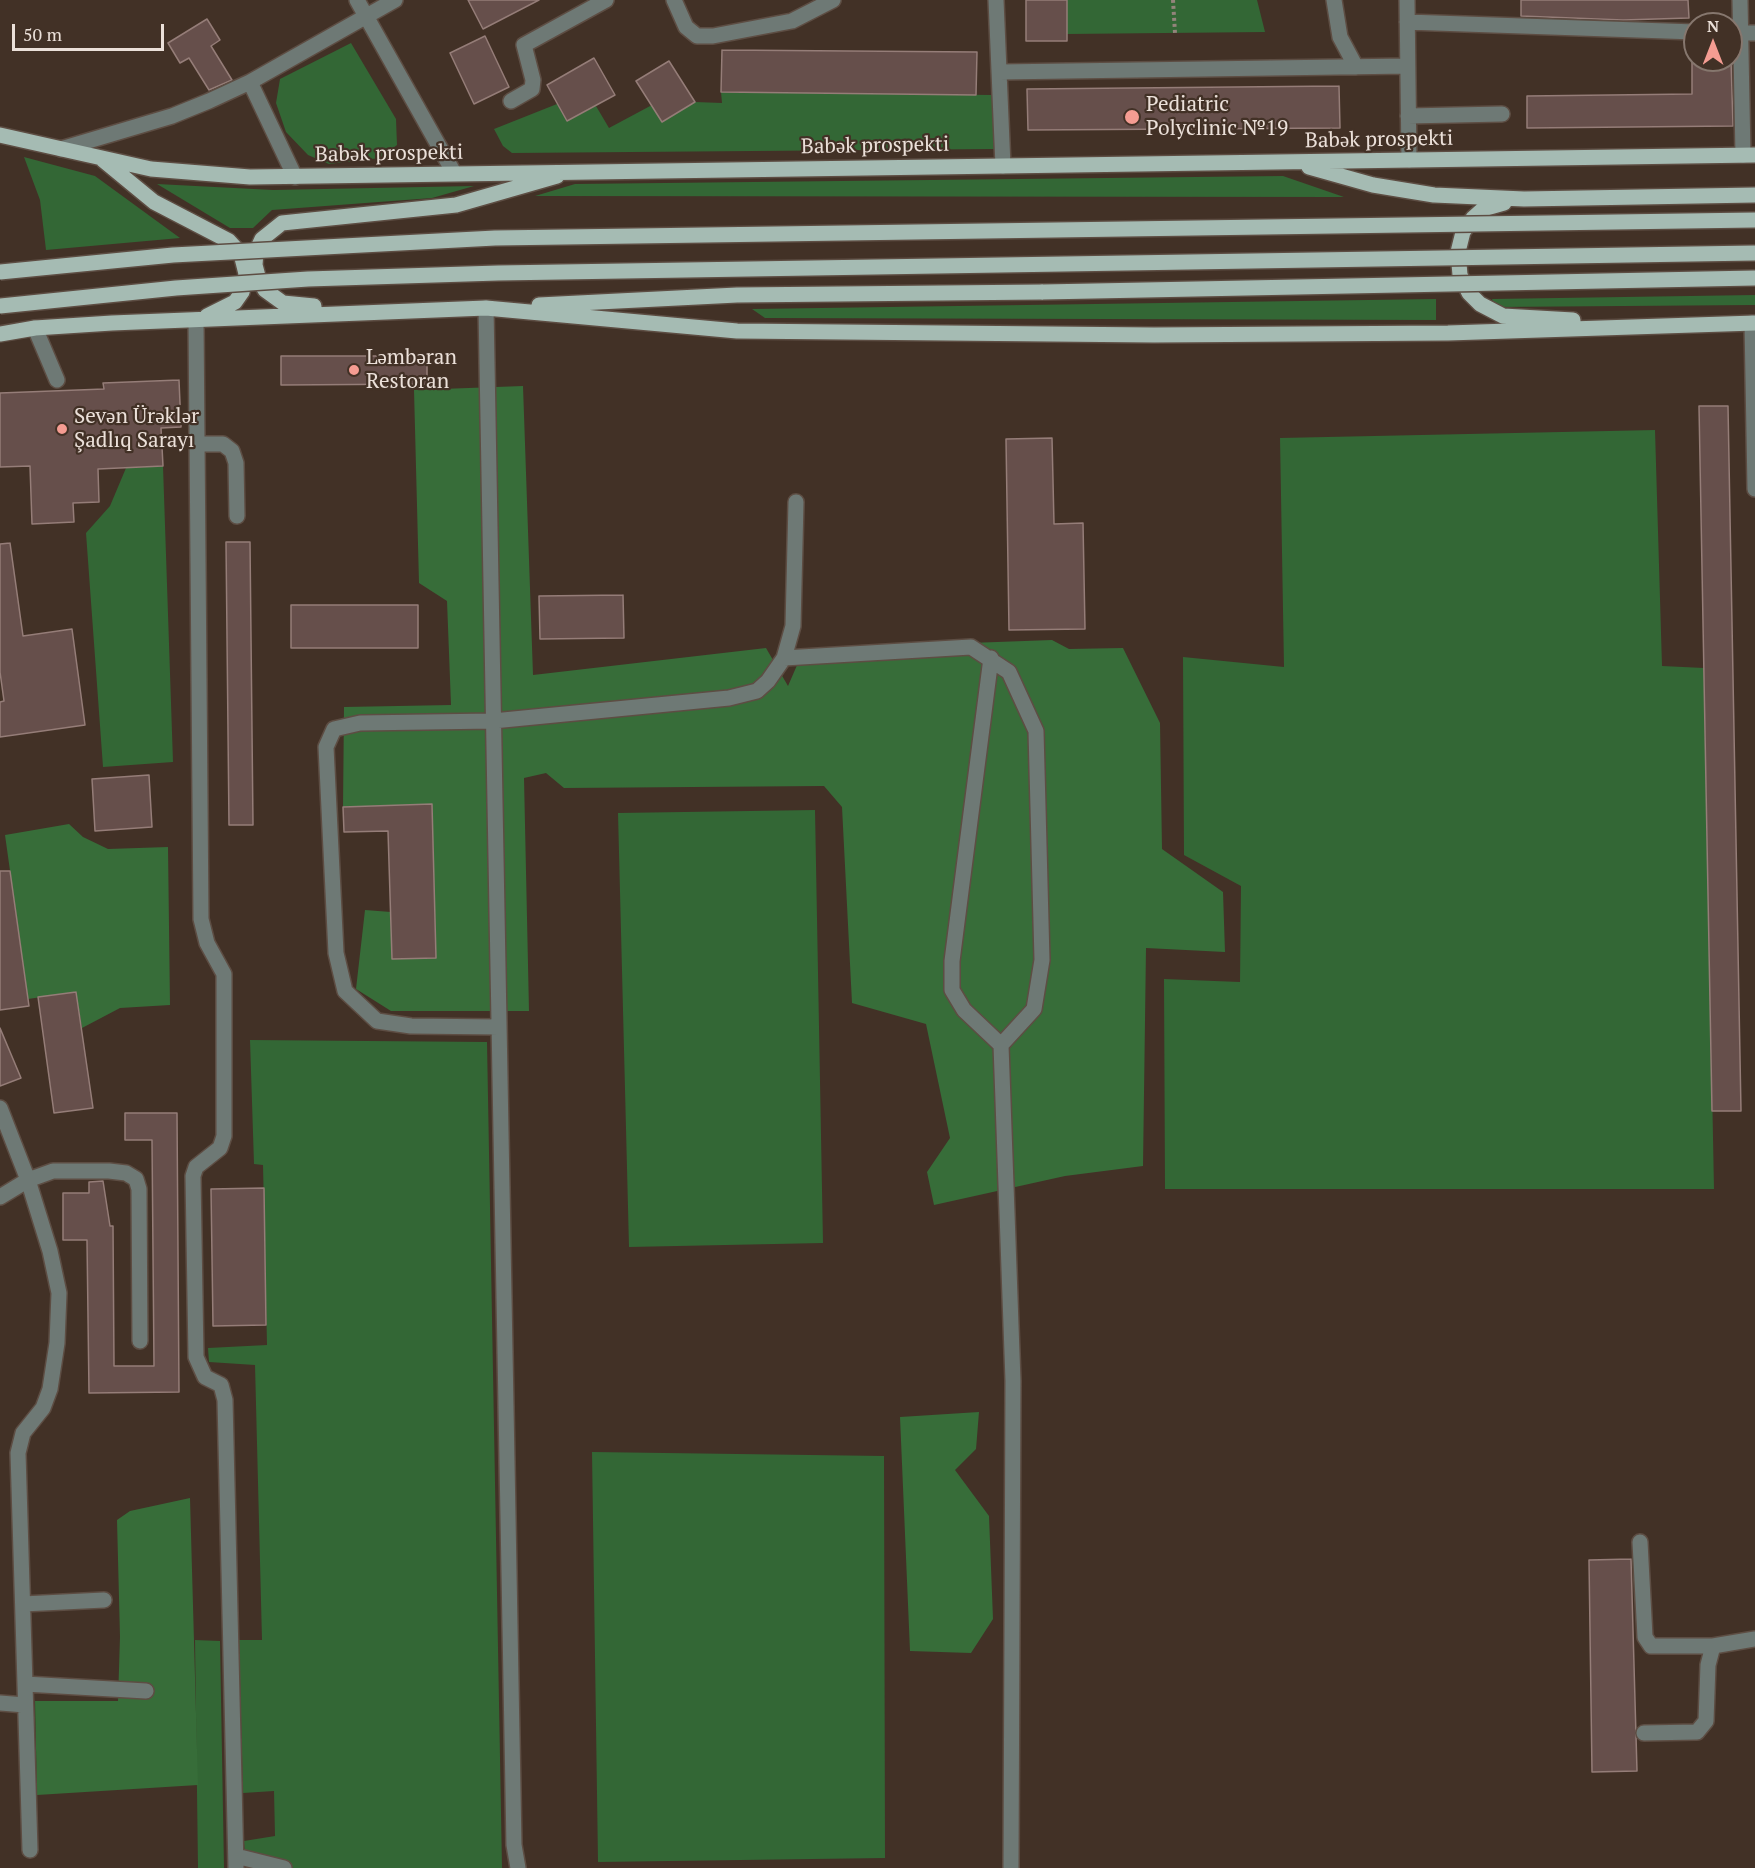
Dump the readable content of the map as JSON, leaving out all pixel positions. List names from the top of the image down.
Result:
{
  "streets": {
    "main road": ["Babək prospekti"]
  },
  "places": ["Pediatric Polyclinic №19", "Ləmbəran Restoran", "Sevən Ürəklər Şadlıq Sarayı"],
  "scale_bar": "50 m",
  "north": "top"
}
